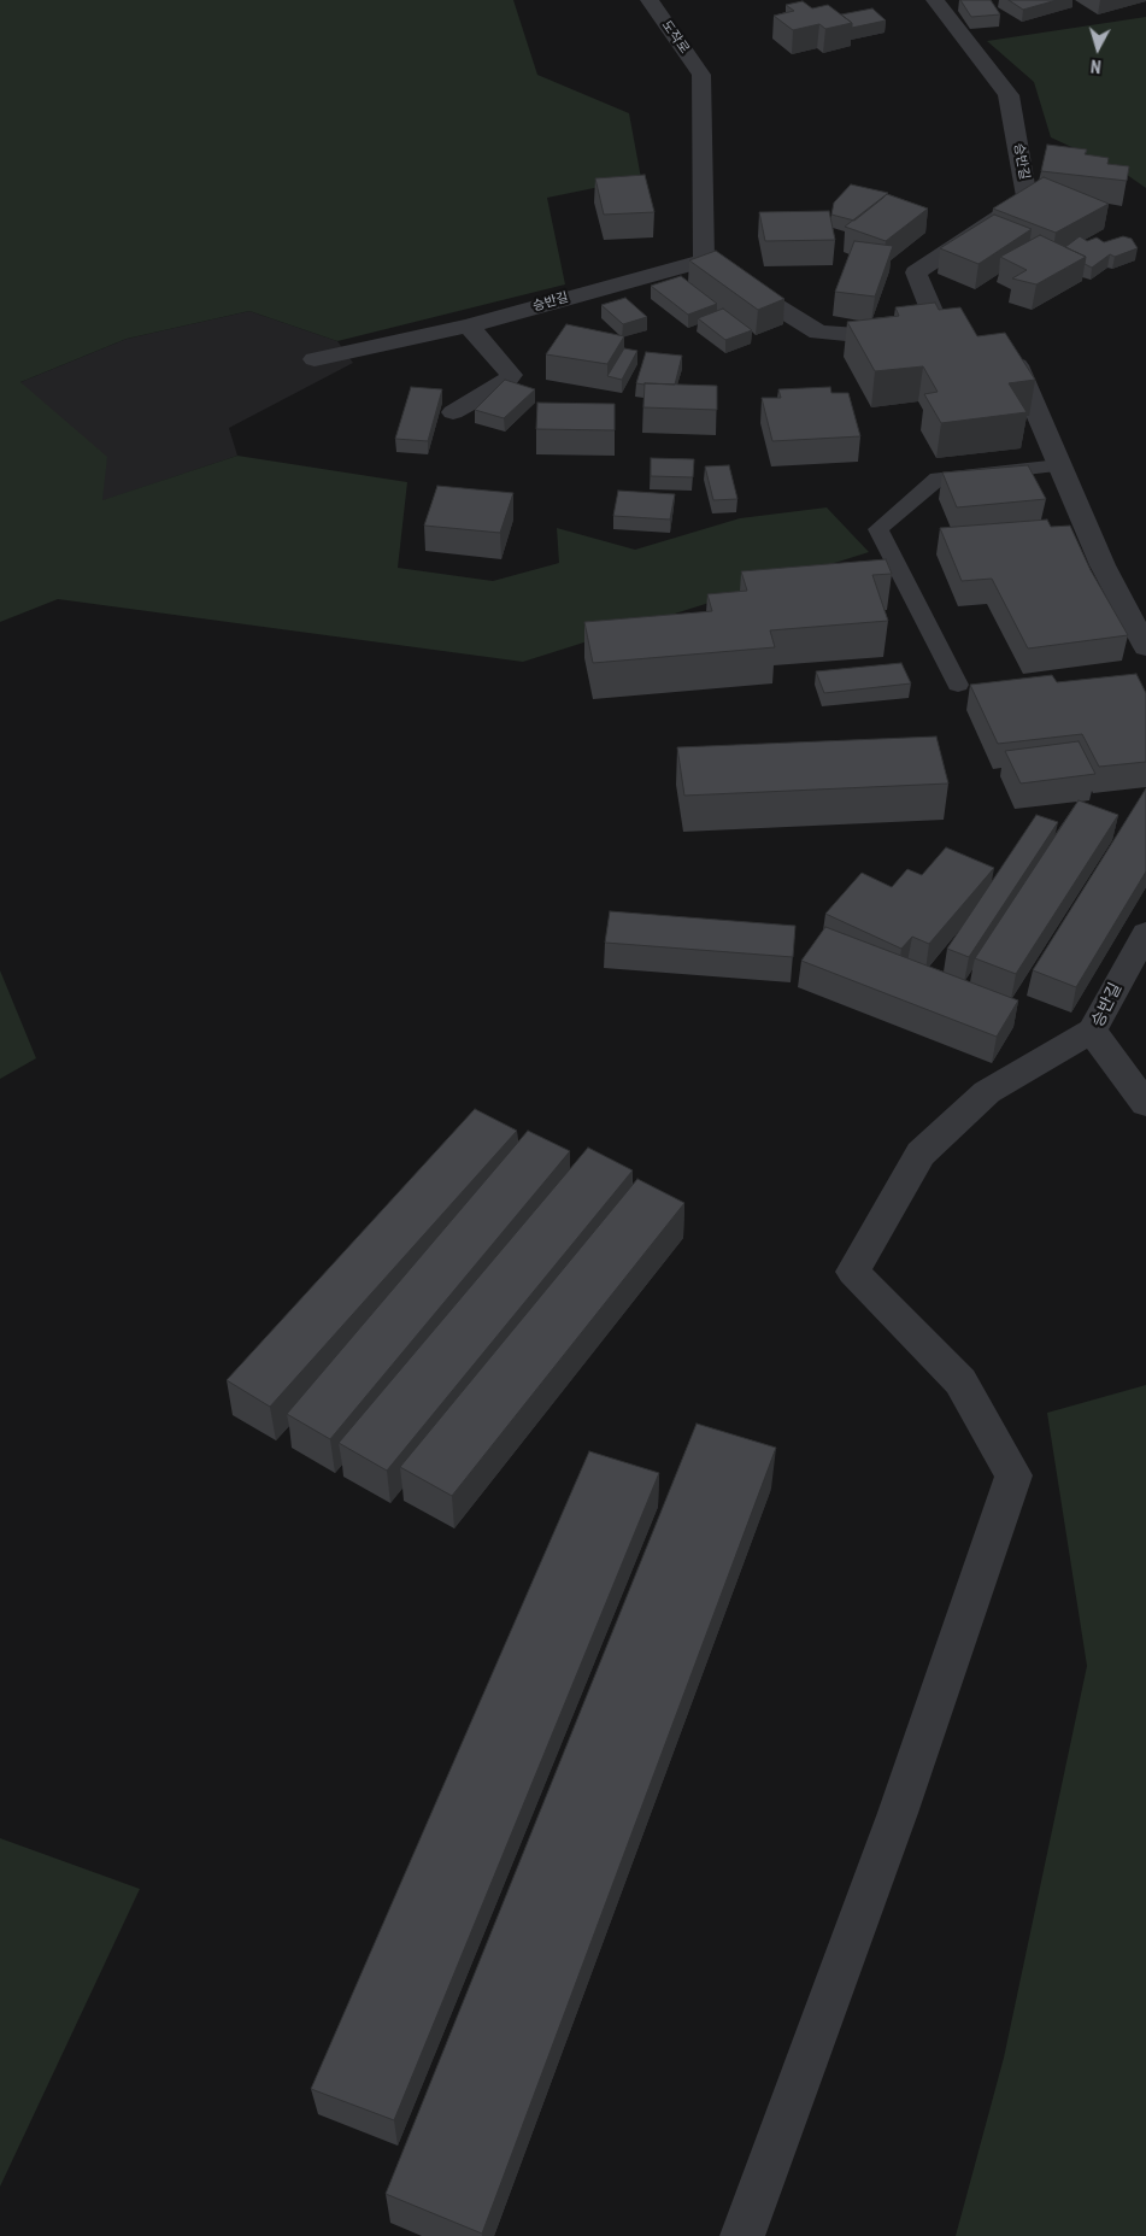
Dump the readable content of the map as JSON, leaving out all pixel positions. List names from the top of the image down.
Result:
{
  "streets": {
    "street": ["도작로", "승반길"]
  },
  "crossings": [
    ["도작로", "승반길"]
  ],
  "north": "bottom"
}
